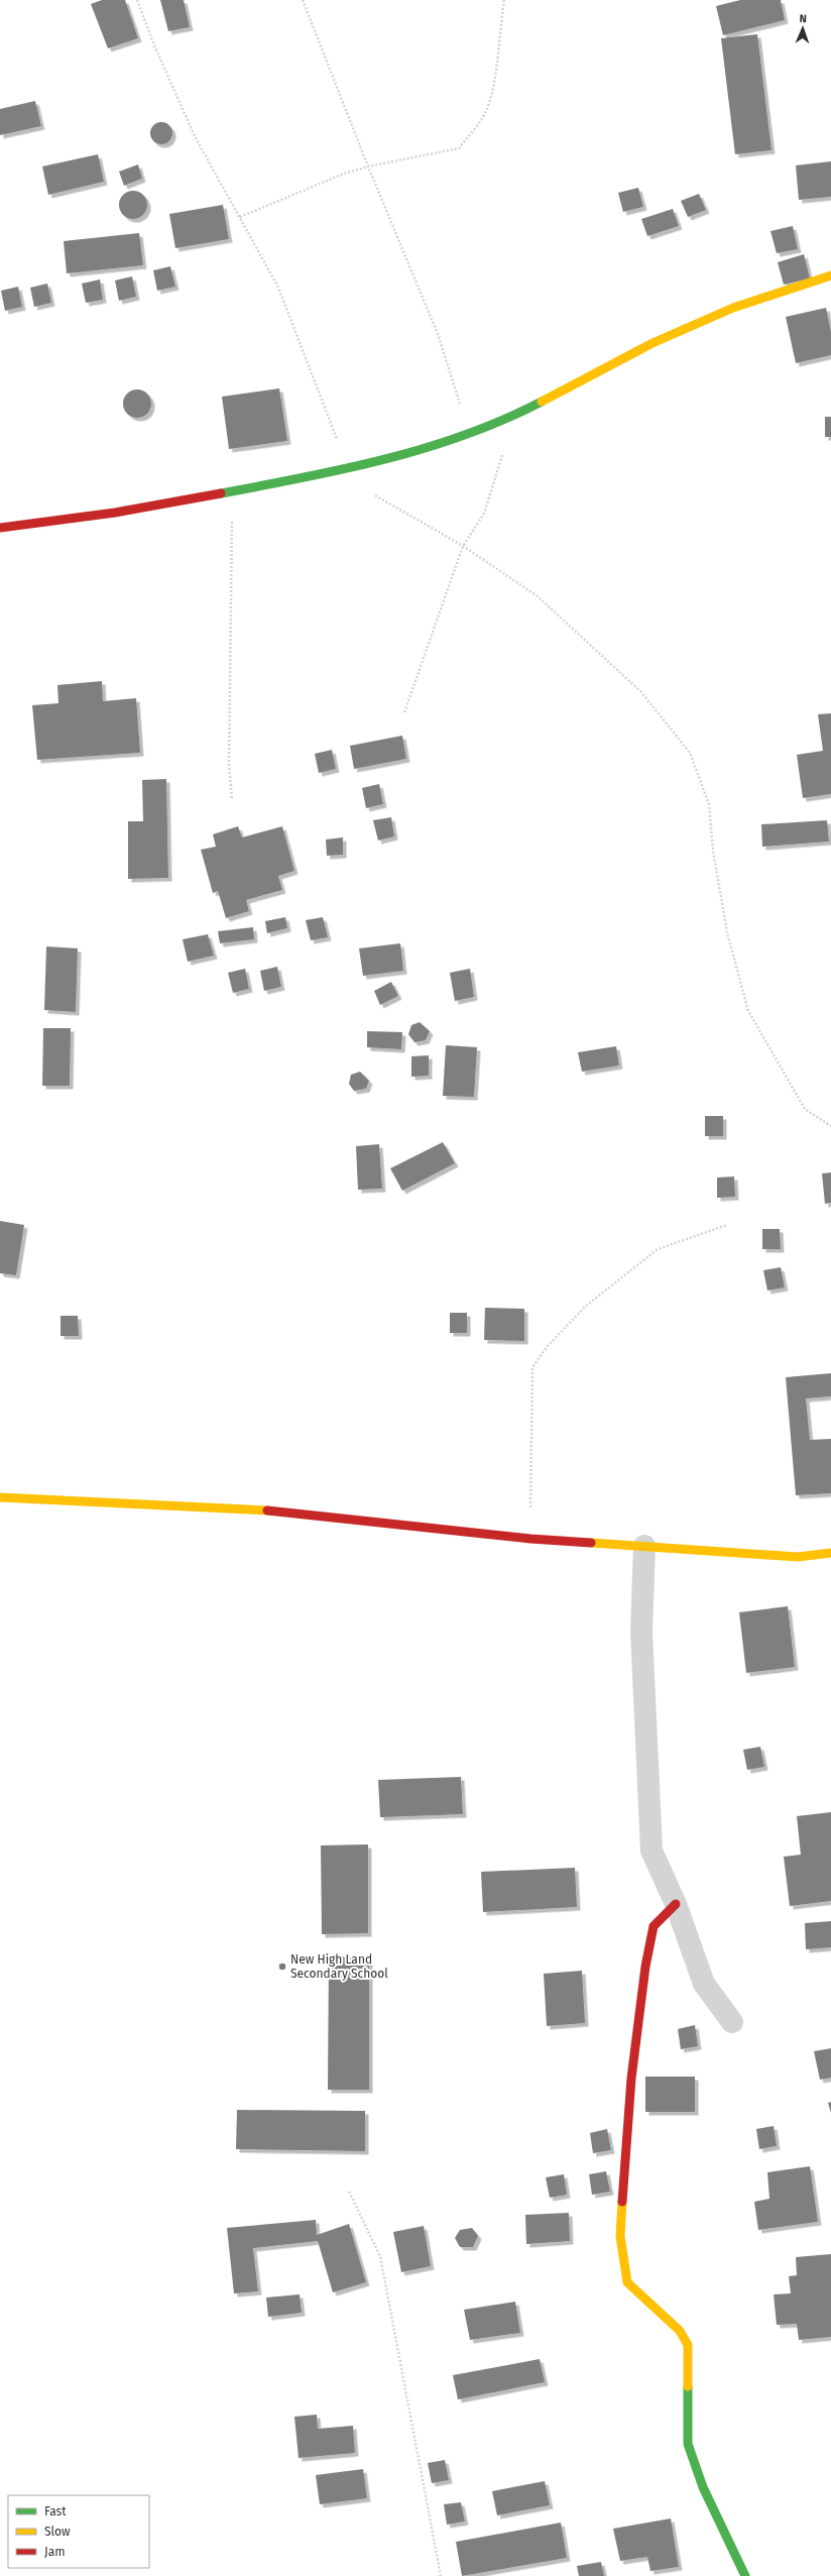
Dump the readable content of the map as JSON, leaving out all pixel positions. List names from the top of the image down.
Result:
{
  "places": ["New High Land Secondary School"],
  "legend": ["Fast", "Slow", "Jam"],
  "north": "top"
}
